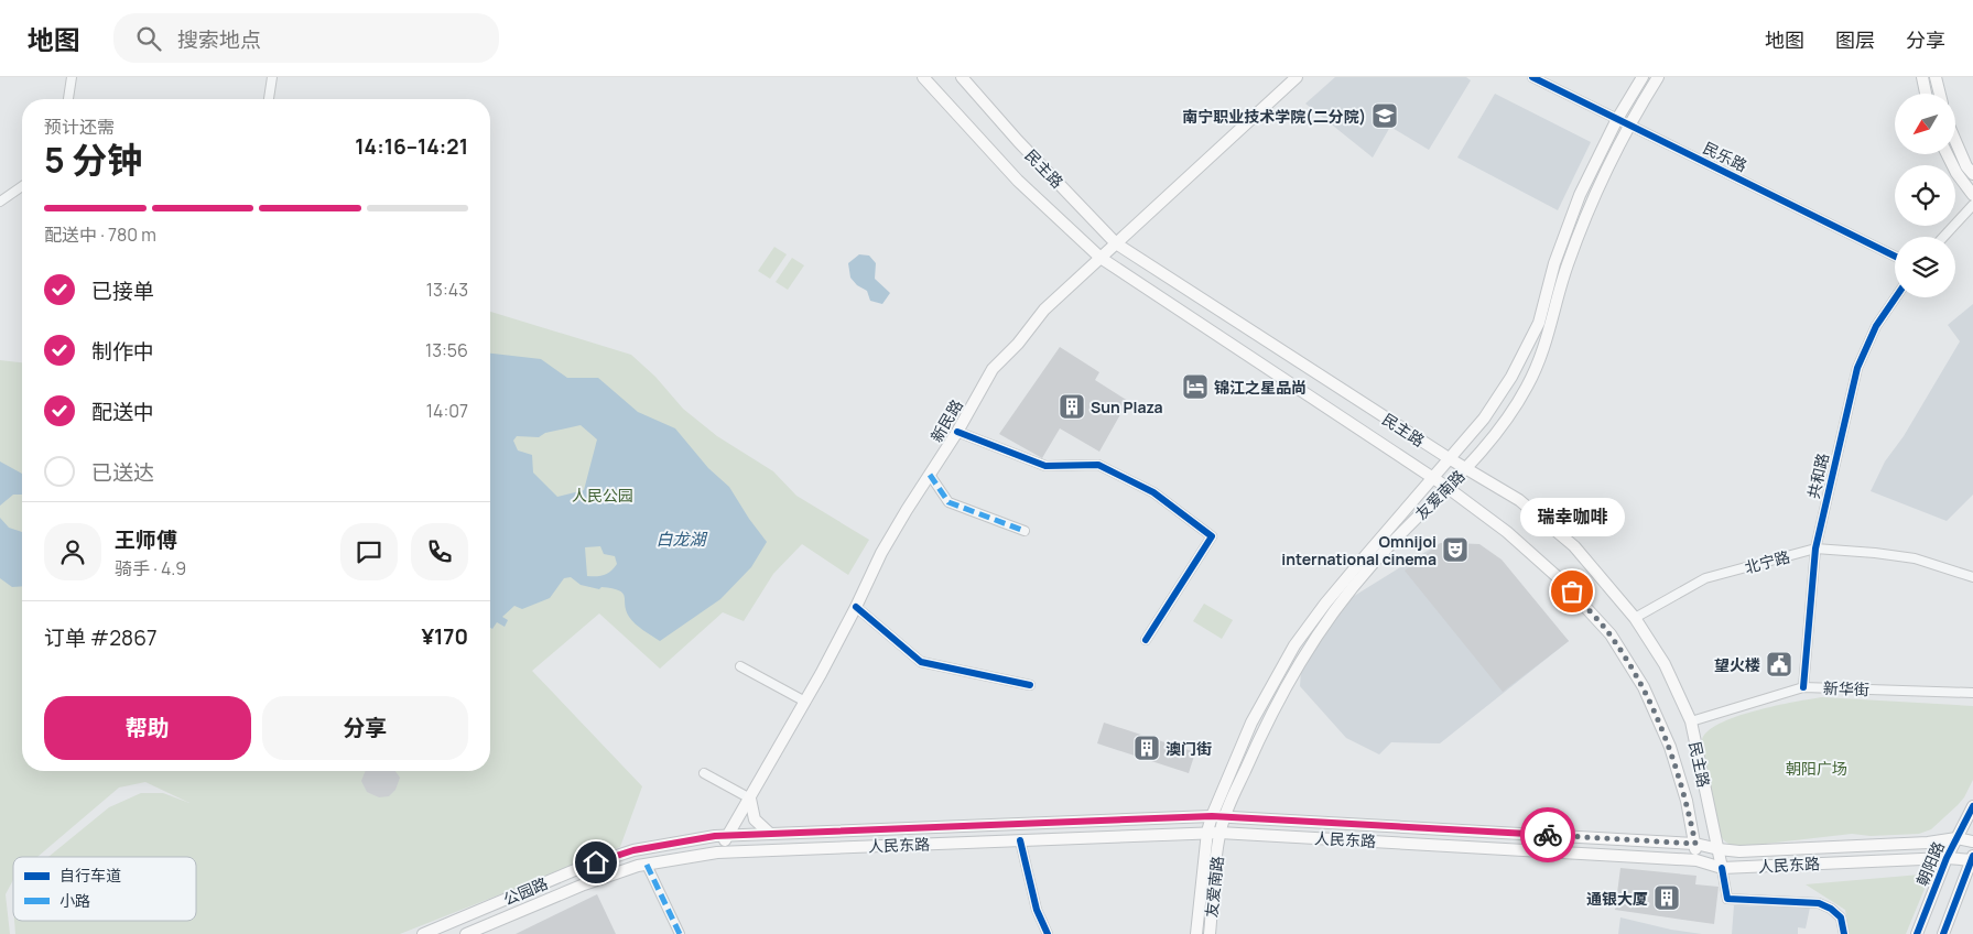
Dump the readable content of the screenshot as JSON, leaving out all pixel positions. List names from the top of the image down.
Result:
{
  "streets": {
    "main road": [
      "民主路",
      "新民路",
      "友爱南路",
      "人民东路",
      "朝阳路",
      "公园路"
    ],
    "street": [
      "民乐路",
      "共和路",
      "北宁路",
      "新华街"
    ]
  },
  "crossings": [
    ["民乐路", "友爱南路"],
    ["民主路", "新民路"],
    ["民主路", "友爱南路"],
    ["民主路", "北宁路"],
    ["民主路", "新华街"],
    ["民主路", "人民东路"],
    ["新民路", "人民东路"],
    ["新民路", "公园路"],
    ["共和路", "北宁路"],
    ["共和路", "新华街"],
    ["友爱南路", "人民东路"],
    ["人民东路", "朝阳路"],
    ["人民东路", "公园路"]
  ],
  "water": ["白龙湖"],
  "parks": ["人民公园", "朝阳广场"],
  "places": {
    "school or university": ["南宁职业技术学院(二分院)"],
    "hotel": ["锦江之星品尚"],
    "building": ["Sun Plaza", "澳门街", "通银大厦"],
    "theatre": ["Omnijoi international cinema"],
    "other": ["瑞幸咖啡"],
    "public building": ["望火楼"]
  },
  "legend": ["自行车道", "小路"],
  "north": "bottom left",
  "page": {
    "header": "地图",
    "search": "搜索地点",
    "nav": ["地图", "图层", "分享"],
    "heading": ["5 分钟", "预计还需", "14:16–14:21"],
    "panel": [
      "王师傅",
      "骑手 · 4.9",
      "订单 #2867",
      "¥170"
    ],
    "bar": "配送中 · 780 m",
    "list": [
      ["已接单", "13:43"],
      ["制作中", "13:56"],
      ["配送中", "14:07"],
      "已送达"
    ],
    "bubble": "瑞幸咖啡",
    "buttons": ["帮助", "分享"]
  }
}
